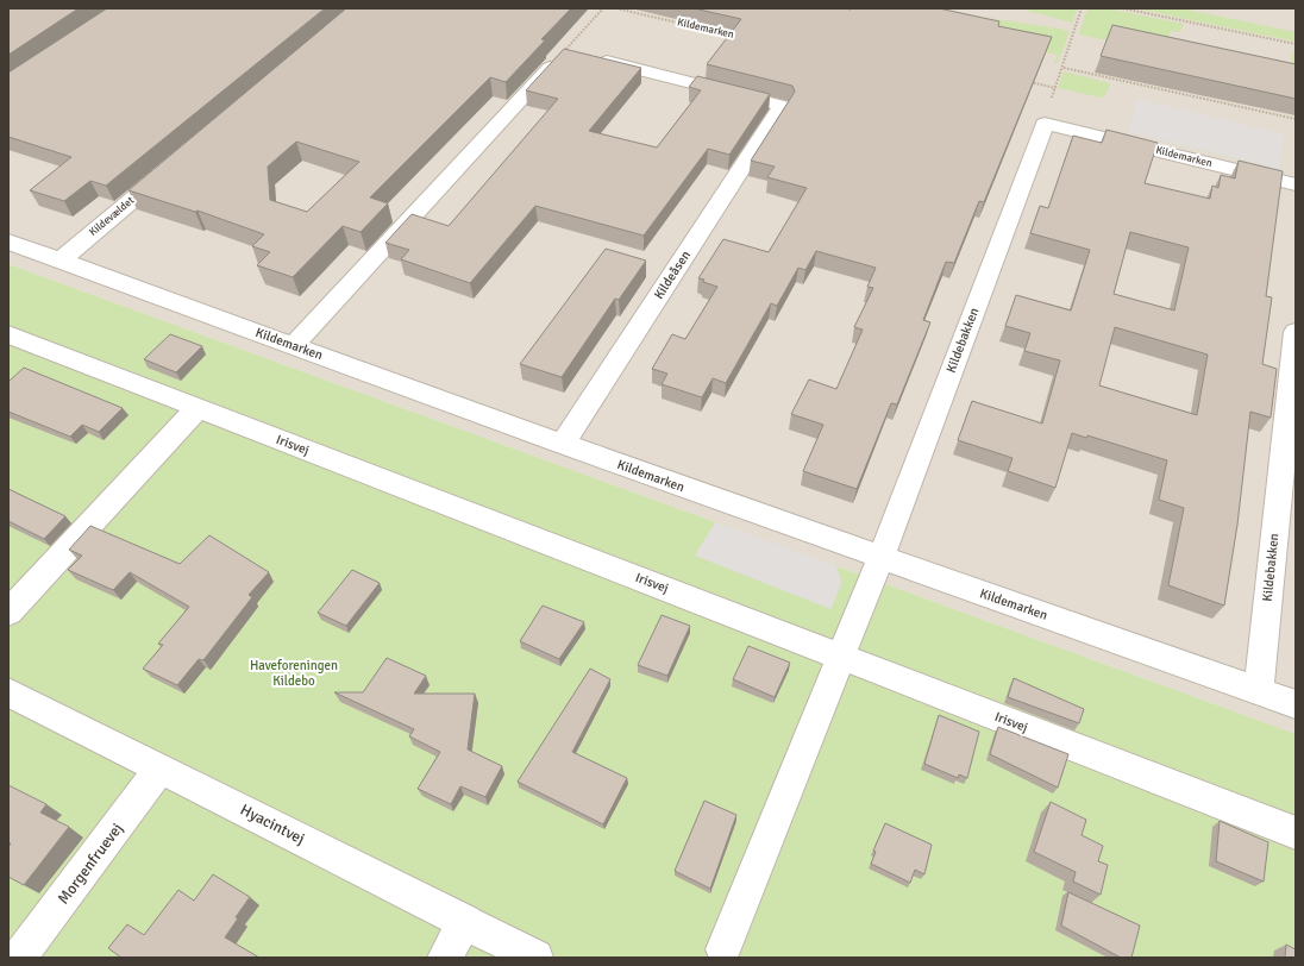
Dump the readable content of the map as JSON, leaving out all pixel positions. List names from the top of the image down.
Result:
{
  "streets": {
    "street": [
      "Kildemarken",
      "Kildevældet",
      "Kildeåsen",
      "Kildebakken",
      "Irisvej",
      "Hyacintvej",
      "Morgenfruevej"
    ]
  },
  "crossings": [
    ["Kildemarken", "Kildevældet"],
    ["Kildemarken", "Kildeåsen"],
    ["Kildemarken", "Kildebakken"],
    ["Kildebakken", "Irisvej"],
    ["Hyacintvej", "Morgenfruevej"]
  ],
  "parks": ["Haveforeningen Kildebo"]
}
